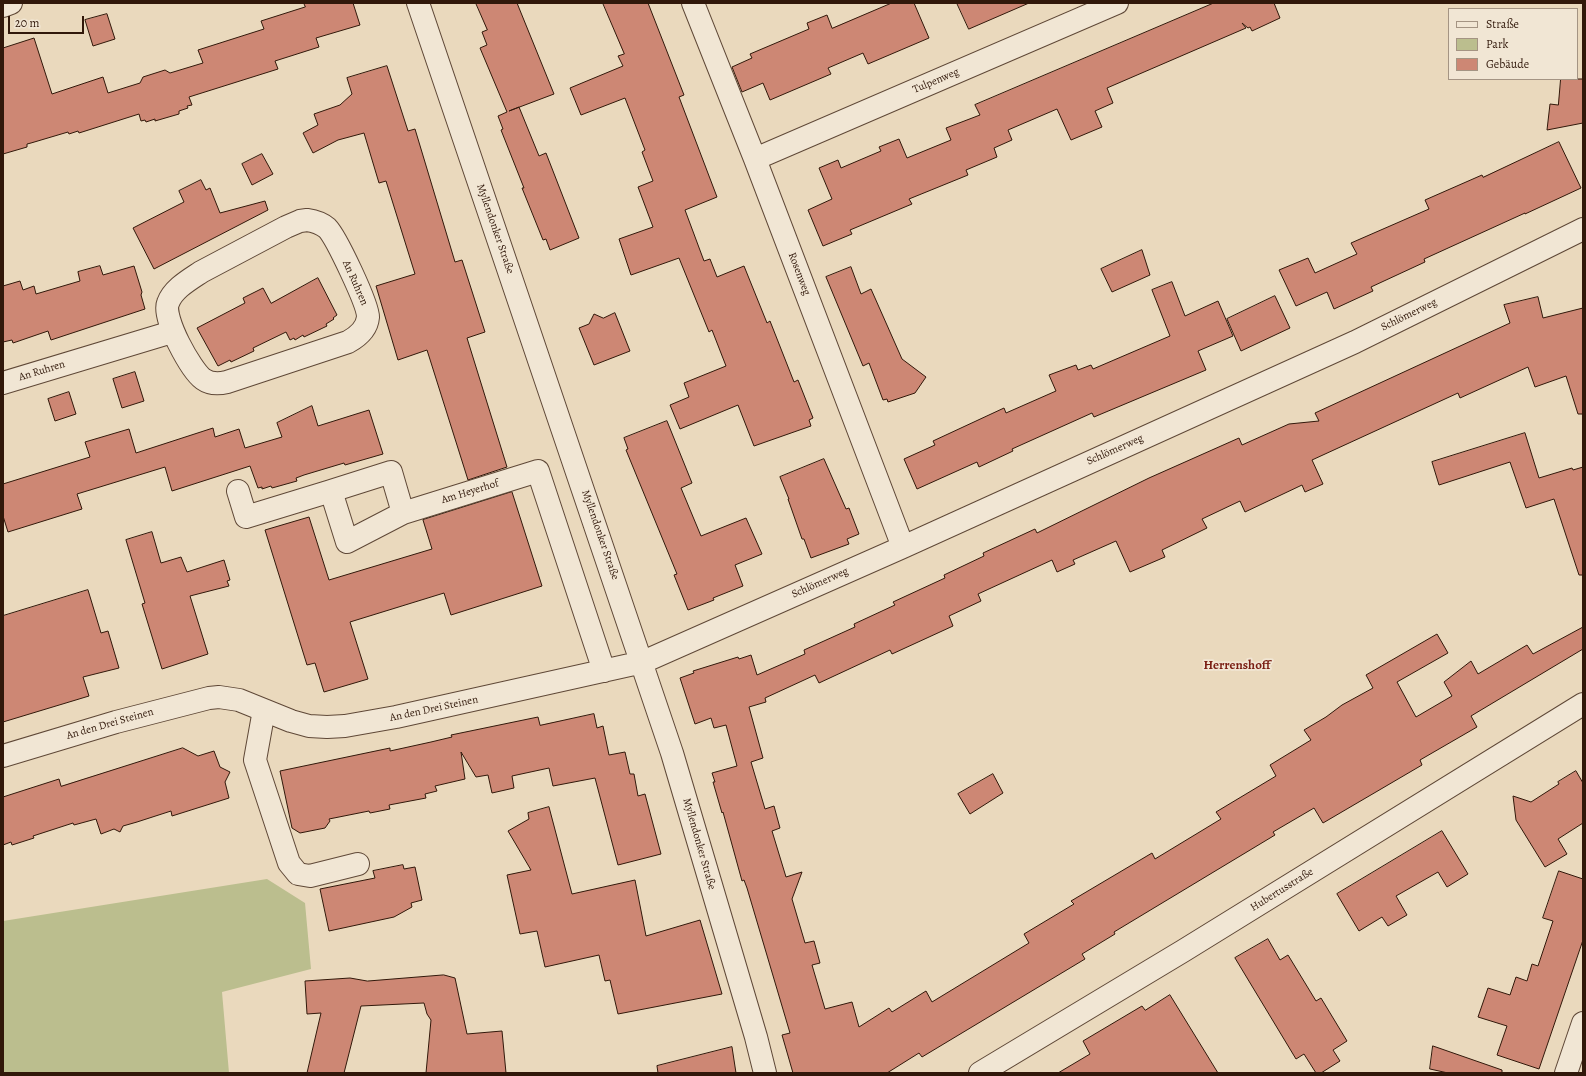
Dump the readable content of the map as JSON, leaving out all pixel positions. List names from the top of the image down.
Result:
{
  "streets": {
    "street": [
      "Tulpenweg",
      "Myllendonker Straße",
      "Rosenweg",
      "An Ruhren",
      "Schlömerweg",
      "Am Heyerhof",
      "An den Drei Steinen",
      "Hubertusstraße"
    ]
  },
  "crossings": [
    ["Tulpenweg", "Rosenweg"],
    ["Myllendonker Straße", "Schlömerweg"],
    ["Myllendonker Straße", "An den Drei Steinen"],
    ["Rosenweg", "Schlömerweg"],
    ["Schlömerweg", "An den Drei Steinen"],
    ["Am Heyerhof", "An den Drei Steinen"]
  ],
  "districts": ["Herrenshoff"],
  "legend": ["Straße", "Park", "Gebäude"],
  "scale_bar": "20 m"
}
